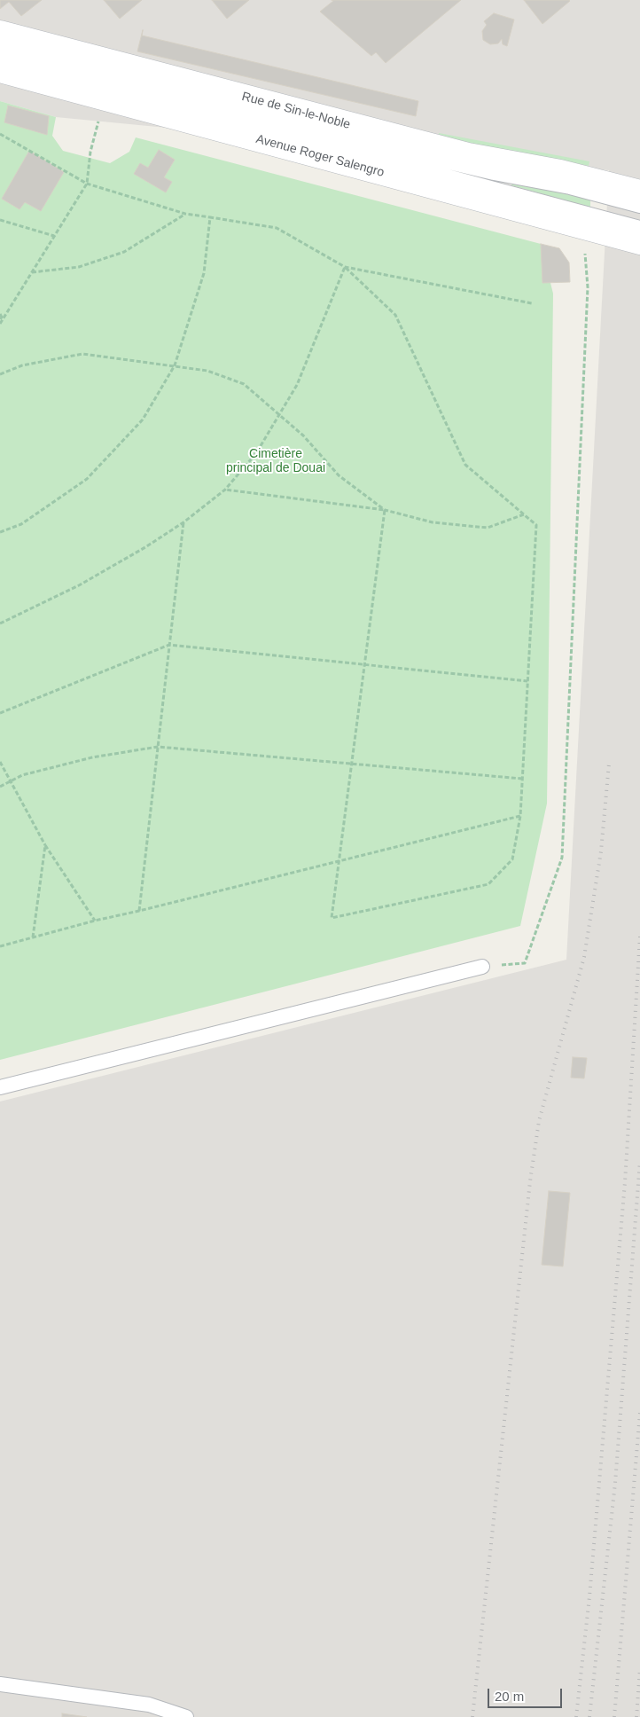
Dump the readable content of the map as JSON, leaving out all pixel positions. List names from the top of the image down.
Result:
{
  "streets": {
    "main road": ["Rue de Sin-le-Noble", "Avenue Roger Salengro"]
  },
  "parks": ["Cimetière principal de Douai"],
  "scale_bar": "20 m"
}
